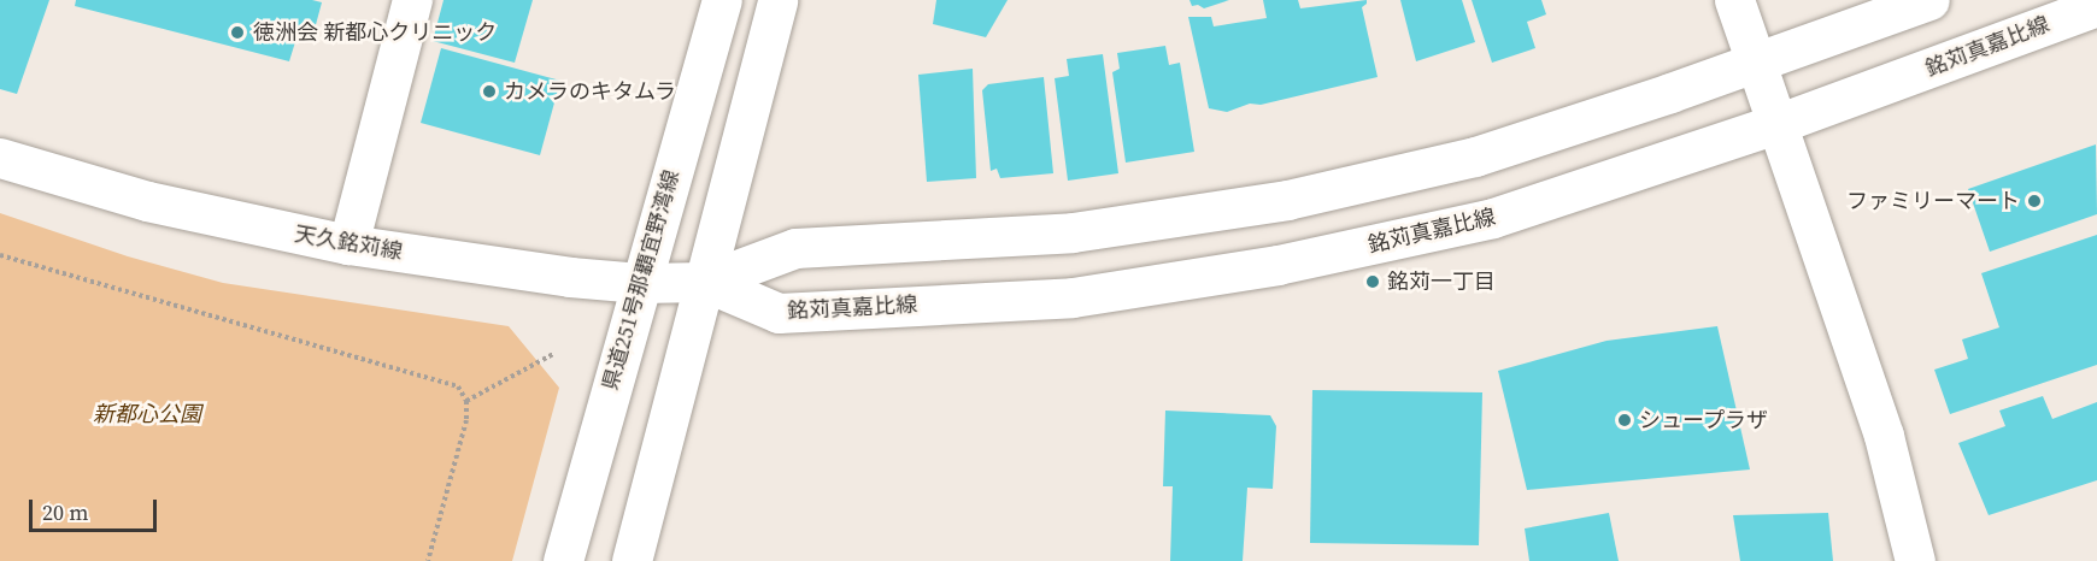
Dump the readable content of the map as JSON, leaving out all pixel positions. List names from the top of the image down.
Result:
{
  "streets": {
    "street": ["銘苅真嘉比線", "天久銘苅線", "県道251号那覇宜野湾線"]
  },
  "crossings": [
    ["銘苅真嘉比線", "天久銘苅線"],
    ["天久銘苅線", "県道251号那覇宜野湾線"]
  ],
  "parks": ["新都心公園"],
  "places": [
    "徳洲会 新都心クリニック",
    "カメラのキタムラ",
    "ファミリーマート",
    "銘苅一丁目",
    "シュープラザ"
  ],
  "scale_bar": "20 m"
}
